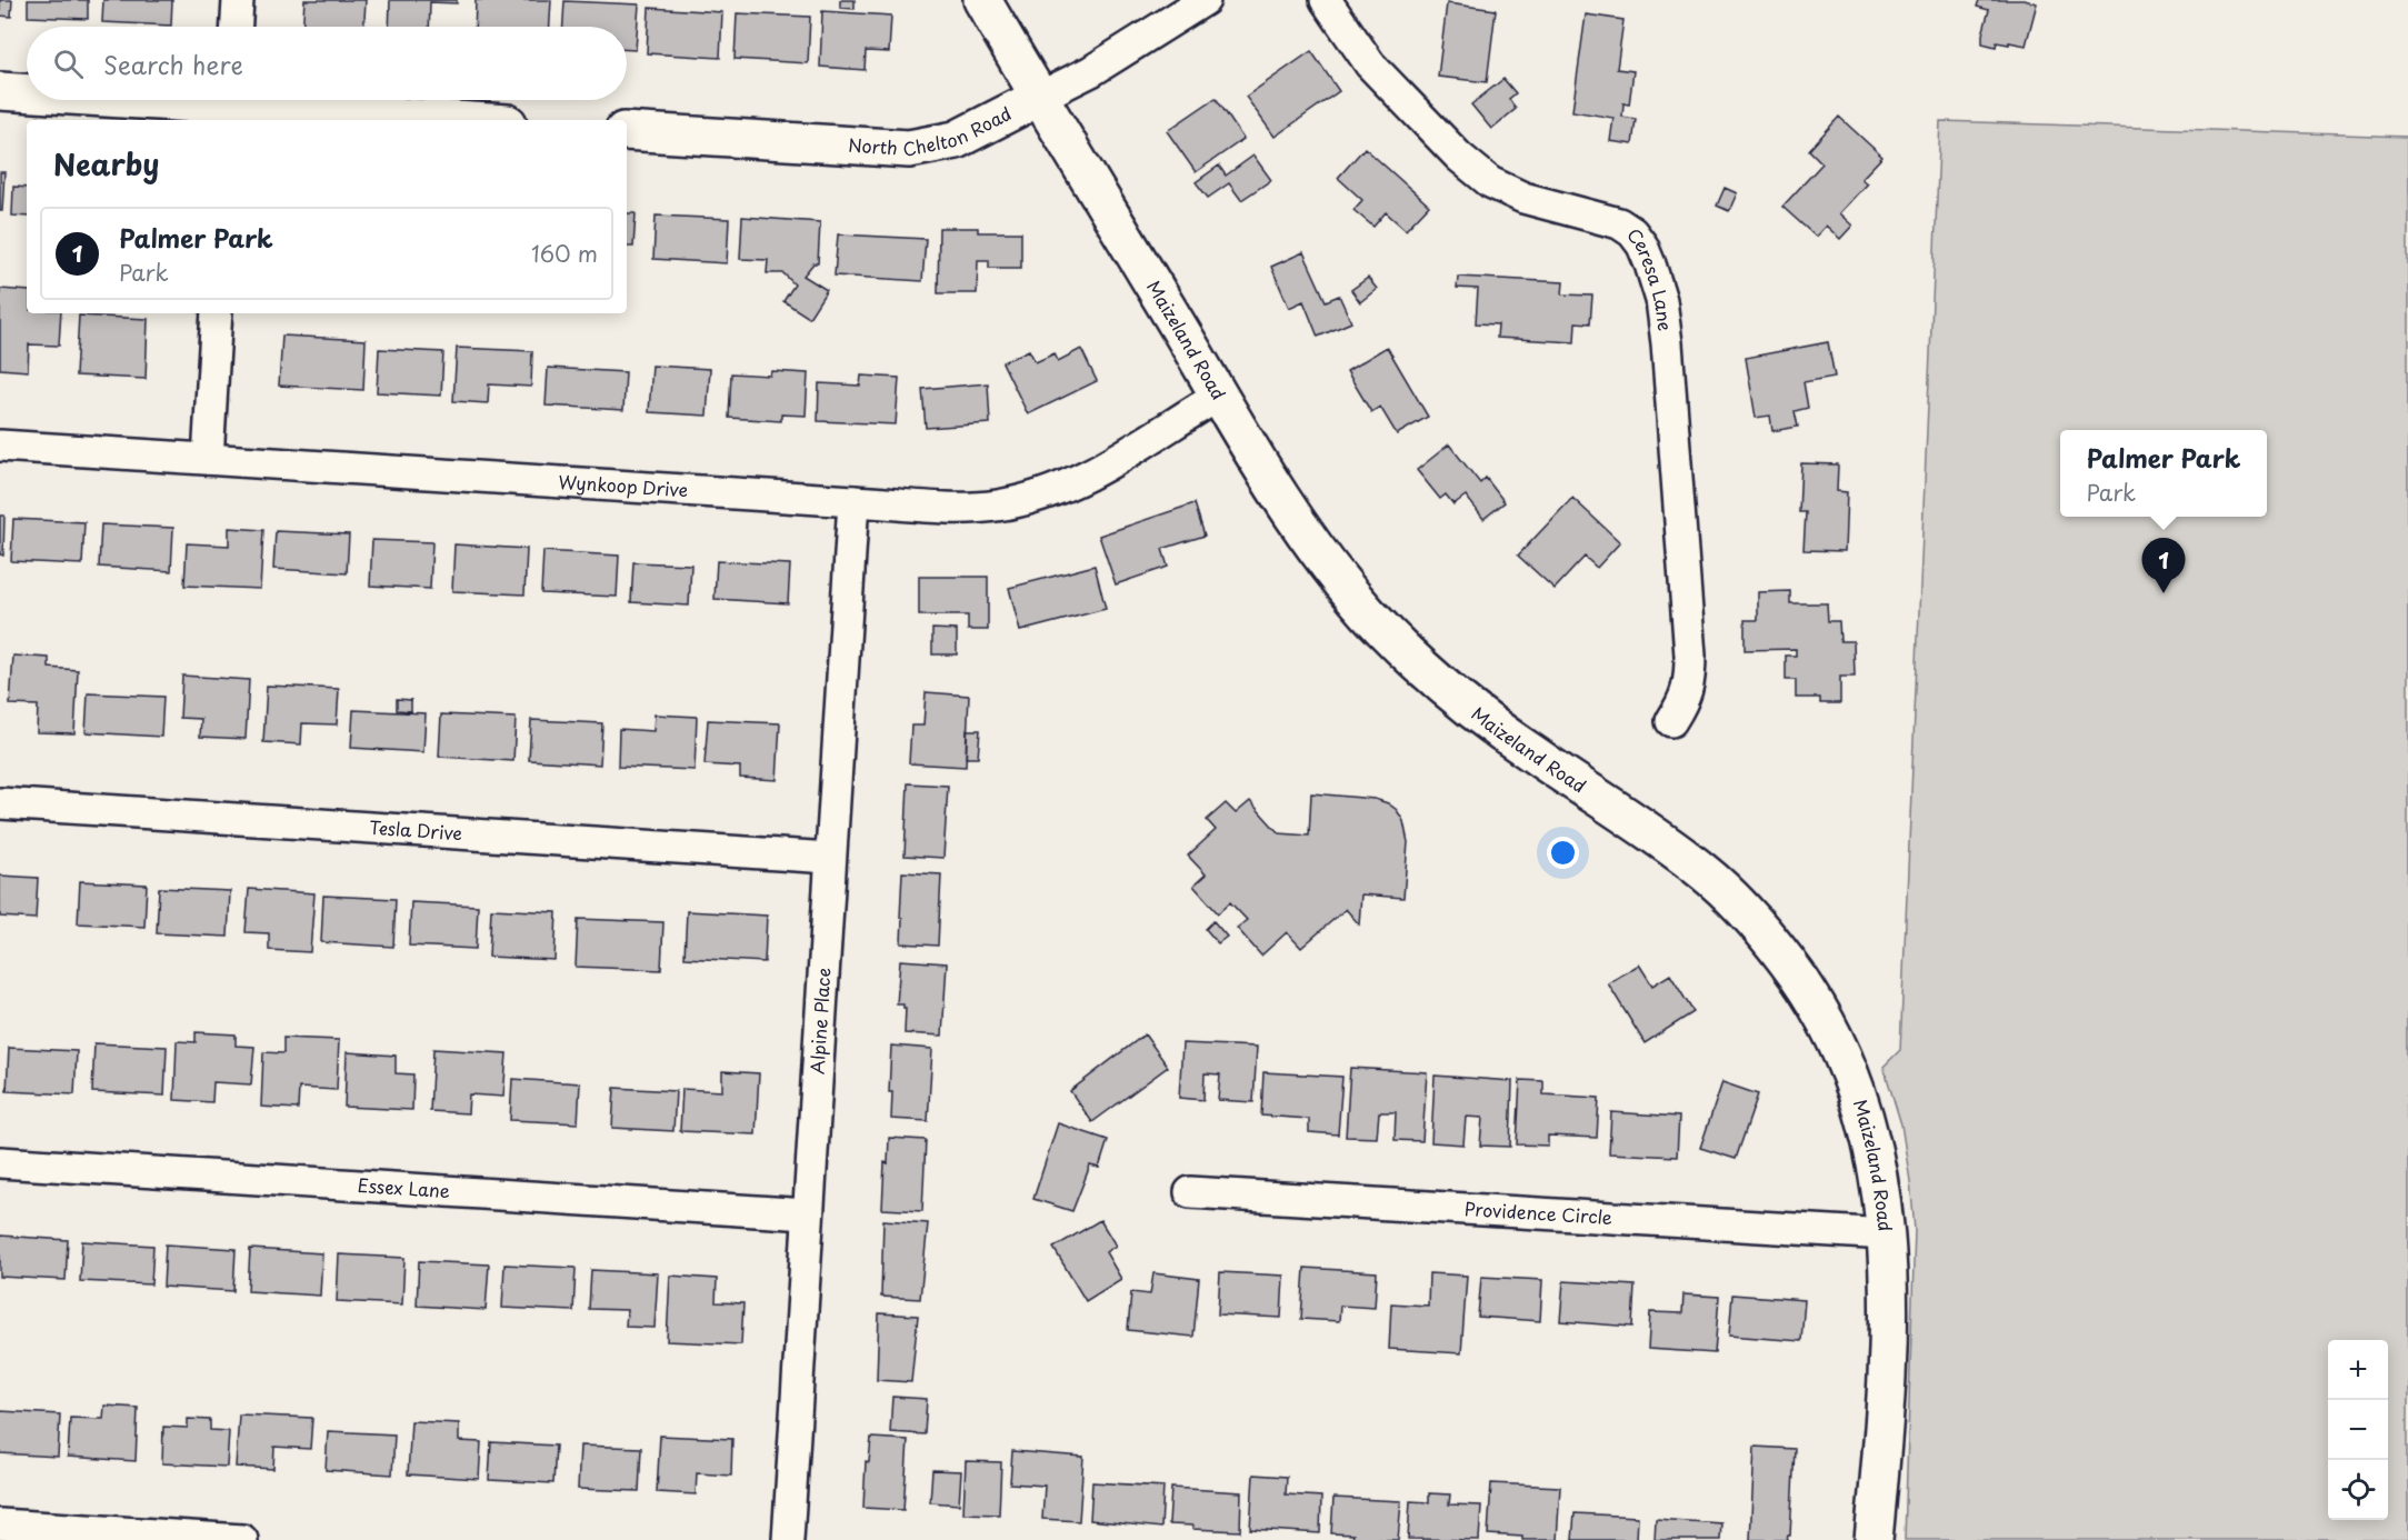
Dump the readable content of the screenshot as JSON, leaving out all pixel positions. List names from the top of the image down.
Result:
{
  "streets": {
    "main road": ["North Chelton Road", "Maizeland Road"],
    "street": [
      "Ceresa Lane",
      "Wynkoop Drive",
      "Tesla Drive",
      "Alpine Place",
      "Essex Lane",
      "Providence Circle"
    ]
  },
  "crossings": [
    ["North Chelton Road", "Maizeland Road"],
    ["Maizeland Road", "Wynkoop Drive"],
    ["Maizeland Road", "Providence Circle"],
    ["Wynkoop Drive", "Alpine Place"],
    ["Tesla Drive", "Alpine Place"],
    ["Alpine Place", "Essex Lane"]
  ],
  "page": {
    "search": "Search here",
    "heading": "Nearby",
    "list": [
      {
        "mark": "1",
        "name": "Palmer Park",
        "note": "Park",
        "value": "160 m"
      }
    ],
    "popup": ["Palmer Park", "Park"],
    "pins": "1",
    "map_buttons": ["+", "−"]
  }
}
